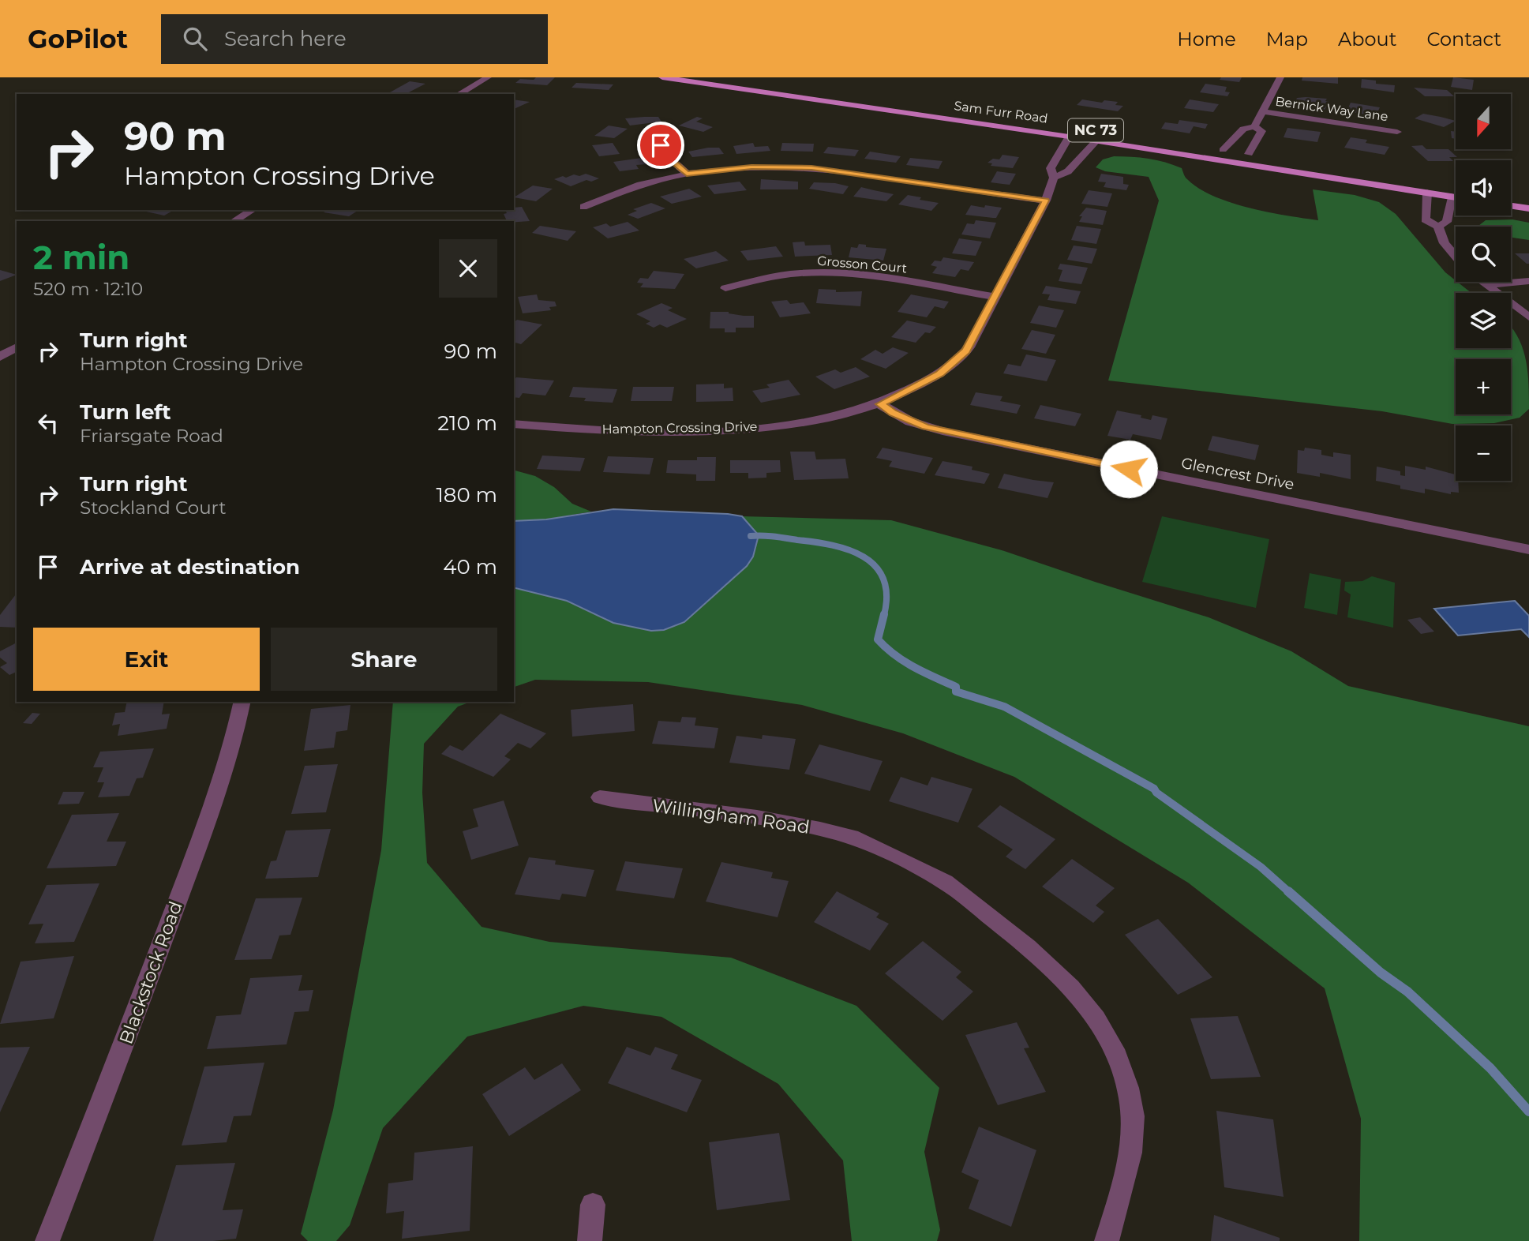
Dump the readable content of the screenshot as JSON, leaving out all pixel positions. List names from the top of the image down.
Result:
{
  "streets": {
    "main road": ["Sam Furr Road", "NC 73"],
    "street": [
      "Bernick Way Lane",
      "Grosson Court",
      "Hampton Crossing Drive",
      "Glencrest Drive",
      "Willingham Road",
      "Blackstock Road"
    ]
  },
  "crossings": [
    ["Sam Furr Road", "Hampton Crossing Drive"],
    ["Grosson Court", "Hampton Crossing Drive"],
    ["Hampton Crossing Drive", "Glencrest Drive"]
  ],
  "north": "bottom",
  "page": {
    "header": "GoPilot",
    "search": "Search here",
    "nav": [
      "Home",
      "Map",
      "About",
      "Contact"
    ],
    "map_buttons": ["+", "−"],
    "turn": ["90 m", "Hampton Crossing Drive"],
    "heading": ["2 min", "520 m · 12:10"],
    "list": [
      {
        "name": "Turn right",
        "note": "Hampton Crossing Drive",
        "value": "90 m"
      },
      {
        "name": "Turn left",
        "note": "Friarsgate Road",
        "value": "210 m"
      },
      {
        "name": "Turn right",
        "note": "Stockland Court",
        "value": "180 m"
      },
      {
        "name": "Arrive at destination",
        "value": "40 m"
      }
    ],
    "buttons": ["Exit", "Share"]
  }
}
